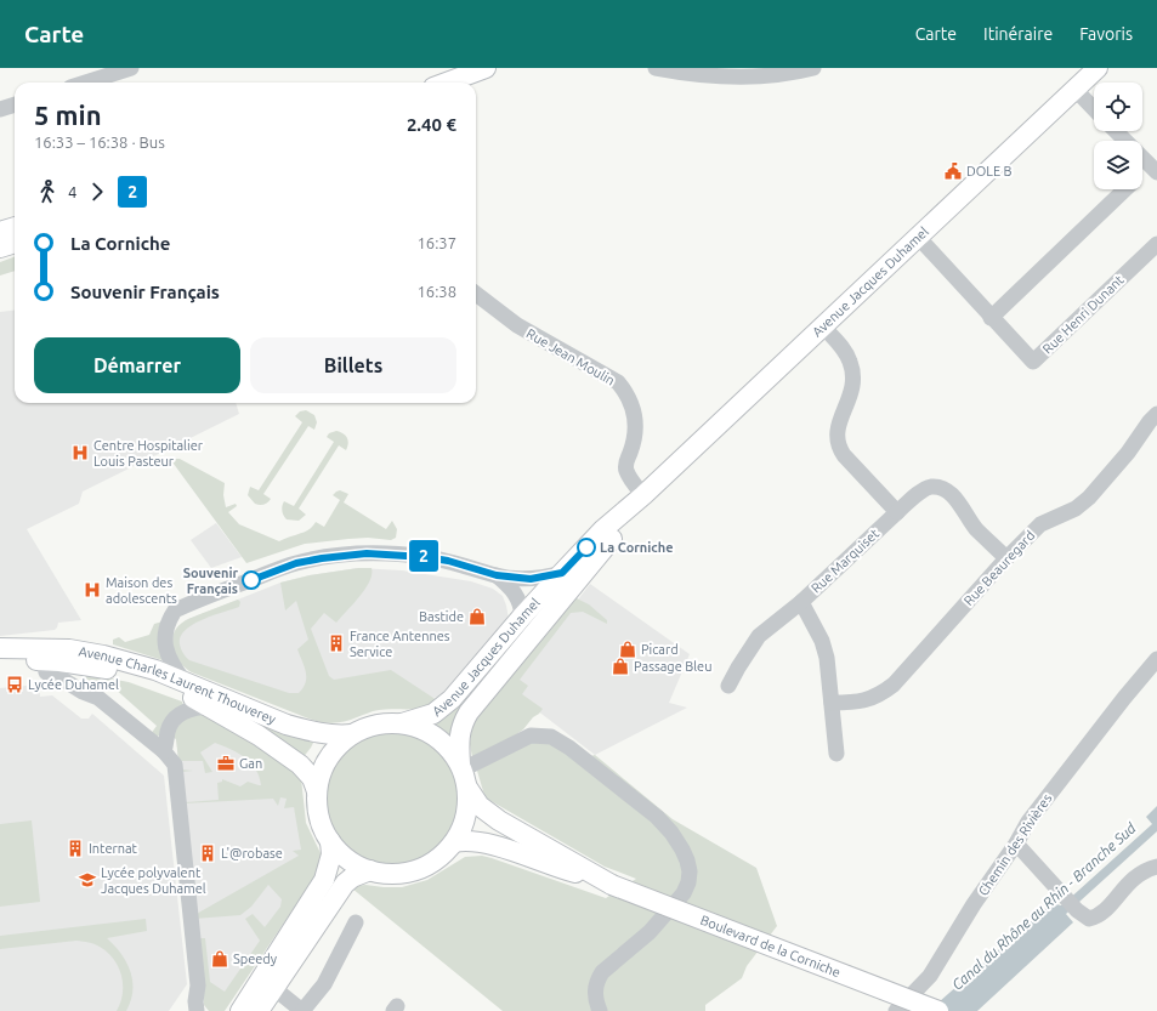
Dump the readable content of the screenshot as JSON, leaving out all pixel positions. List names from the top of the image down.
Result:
{
  "streets": {
    "main road": ["Avenue Jacques Duhamel", "Avenue Charles Laurent Thouverey", "Boulevard de la Corniche"],
    "street": [
      "Rue Henri Dunant",
      "Rue Jean Moulin",
      "Rue Marquiset",
      "Rue Beauregard",
      "Chemin des Rivières"
    ]
  },
  "crossings": [
    ["Avenue Jacques Duhamel", "Rue Henri Dunant"],
    ["Avenue Jacques Duhamel", "Rue Jean Moulin"],
    ["Avenue Jacques Duhamel", "Avenue Charles Laurent Thouverey"],
    ["Avenue Jacques Duhamel", "Boulevard de la Corniche"],
    ["Rue Marquiset", "Rue Beauregard"],
    ["Avenue Charles Laurent Thouverey", "Boulevard de la Corniche"]
  ],
  "water": ["Canal du Rhône au Rhin - Branche Sud"],
  "places": {
    "public building": ["DOLE B"],
    "hospital": ["Centre Hospitalier Louis Pasteur", "Maison des adolescents"],
    "other": ["La Corniche", "Souvenir Français"],
    "shop": [
      "Bastide",
      "Picard",
      "Passage Bleu",
      "Speedy"
    ],
    "building": ["France Antennes Service", "Internat", "L'@robase"],
    "bus stop": ["Lycée Duhamel"],
    "office": ["Gan"],
    "school or university": ["Lycée polyvalent Jacques Duhamel"]
  },
  "lines": ["bus line 2"],
  "page": {
    "header": "Carte",
    "nav": ["Carte", "Itinéraire", "Favoris"],
    "on_map": "2",
    "heading": ["5 min", "16:33 – 16:38 · Bus", "2.40 €"],
    "legs": ["4", "2"],
    "list": [
      {
        "name": "La Corniche",
        "value": "16:37"
      },
      {
        "name": "Souvenir Français",
        "value": "16:38"
      }
    ],
    "buttons": ["Démarrer", "Billets"]
  }
}
